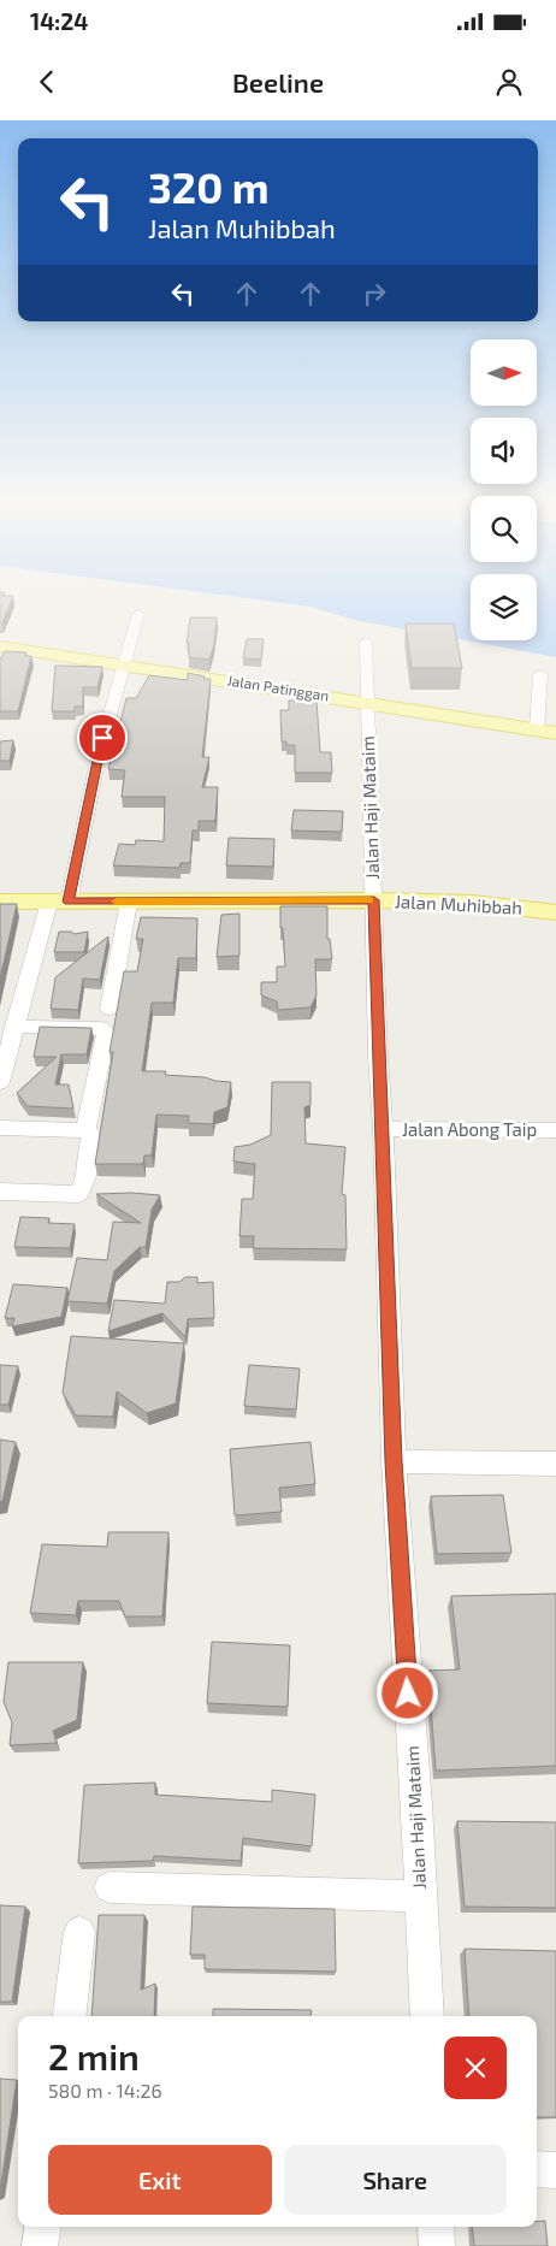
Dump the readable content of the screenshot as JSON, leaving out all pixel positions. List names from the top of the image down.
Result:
{
  "streets": {
    "main road": ["Jalan Patinggan", "Jalan Muhibbah"],
    "street": ["Jalan Haji Mataim", "Jalan Abong Taip"]
  },
  "crossings": [
    ["Jalan Patinggan", "Jalan Haji Mataim"],
    ["Jalan Haji Mataim", "Jalan Muhibbah"],
    ["Jalan Haji Mataim", "Jalan Abong Taip"]
  ],
  "north": "right",
  "page": {
    "status": "14:24",
    "header": "Beeline",
    "turn": ["320 m", "Jalan Muhibbah"],
    "heading": ["2 min", "580 m · 14:26"],
    "buttons": ["Exit", "Share"]
  }
}
